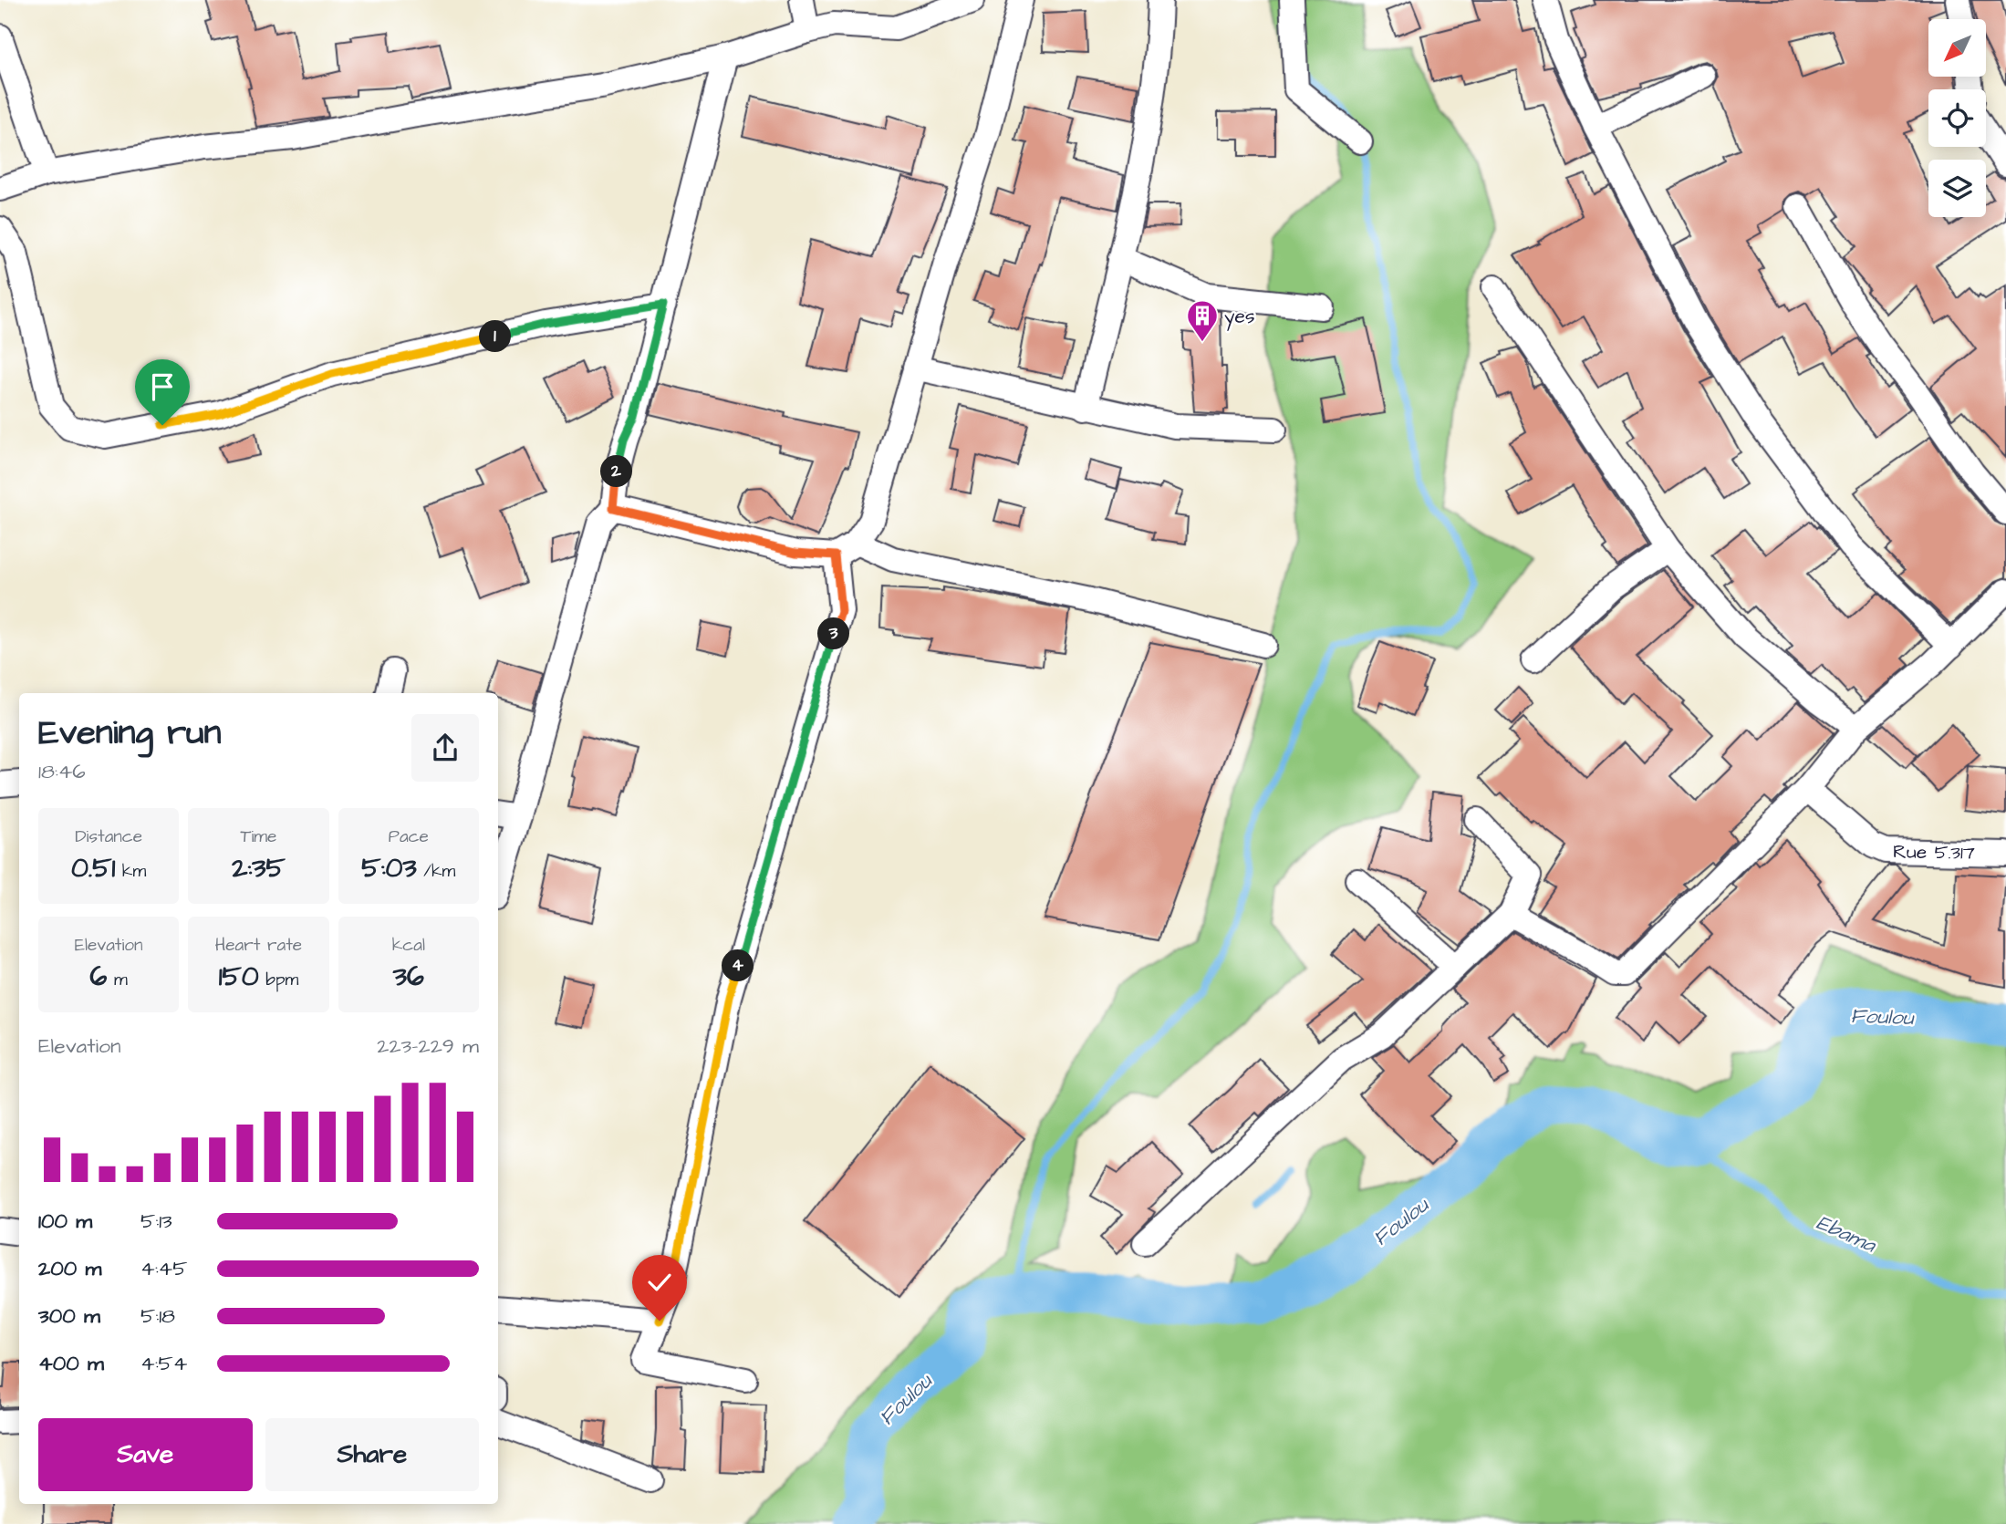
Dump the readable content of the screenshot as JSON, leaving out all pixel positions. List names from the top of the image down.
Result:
{
  "streets": {
    "street": ["Rue 5.317"]
  },
  "water": ["Foulou", "Ebama"],
  "places": {
    "building": ["yes"]
  },
  "north": "bottom left",
  "page": {
    "pins": [
      "1",
      "2",
      "3",
      "4"
    ],
    "heading": ["Evening run", "18:46"],
    "stats": [
      ["Distance", "0.51 km"],
      ["Time", "2:35"],
      ["Pace", "5:03 /km"],
      ["Elevation", "6 m"],
      ["Heart rate", "150 bpm"],
      ["kcal", "36"]
    ],
    "chart": ["Elevation", "223–229 m"],
    "list": [
      {
        "name": "100 m",
        "note": "5:13"
      },
      {
        "name": "200 m",
        "note": "4:45"
      },
      {
        "name": "300 m",
        "note": "5:18"
      },
      {
        "name": "400 m",
        "note": "4:54"
      }
    ],
    "buttons": ["Save", "Share"]
  }
}
